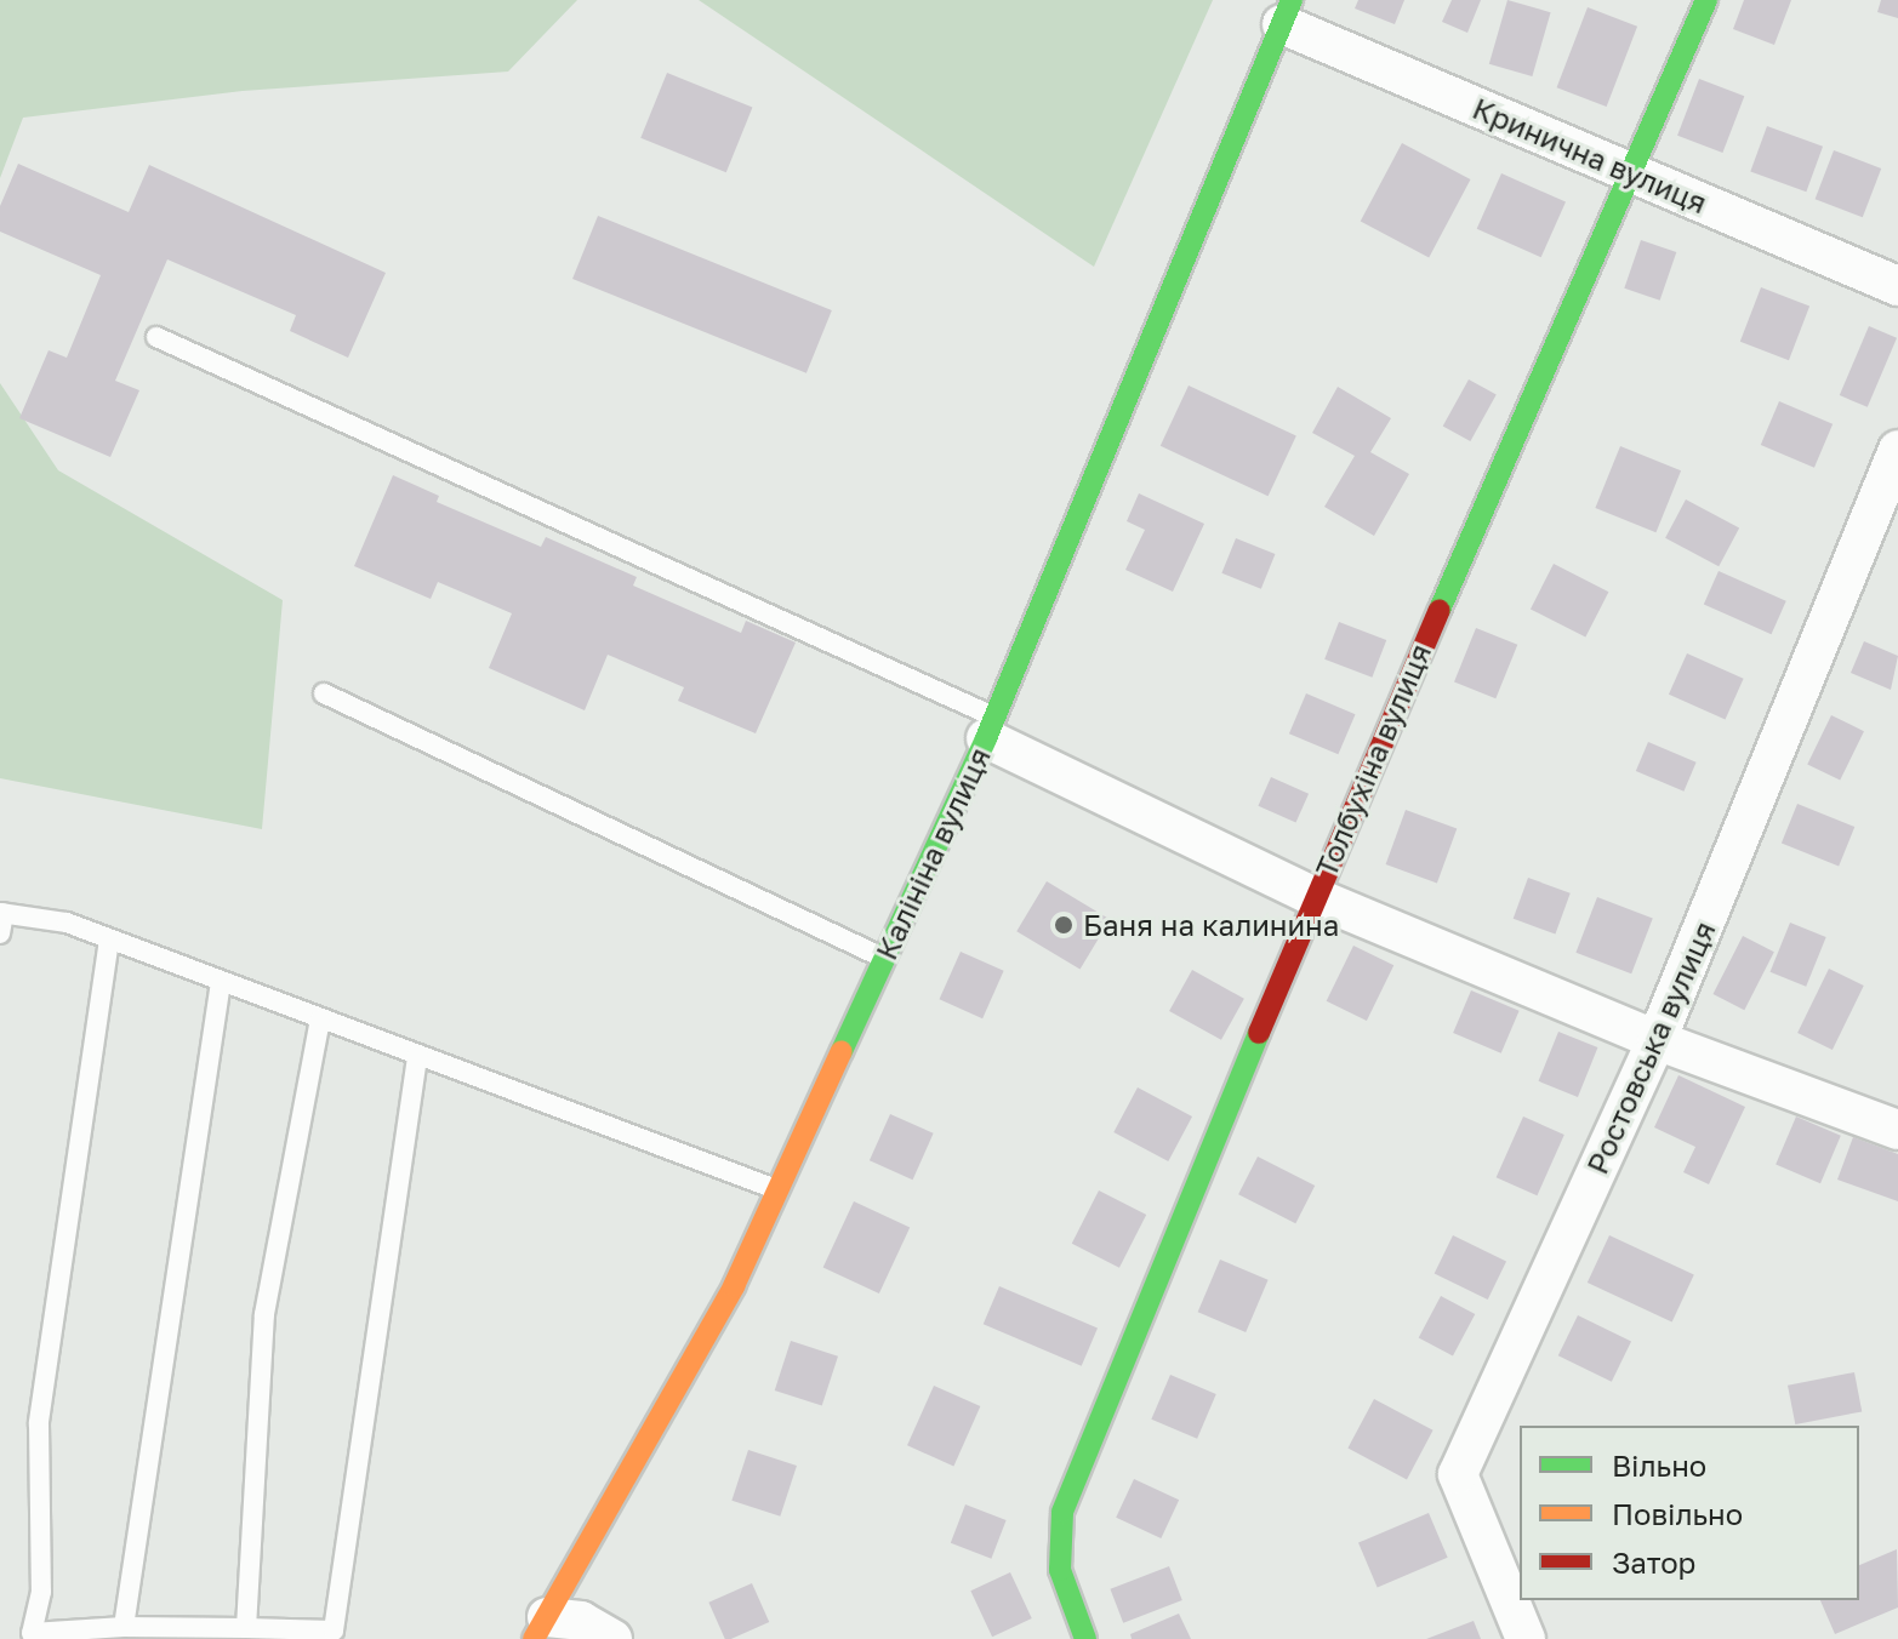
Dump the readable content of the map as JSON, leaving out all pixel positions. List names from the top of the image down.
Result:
{
  "streets": {
    "street": [
      "Кринична вулиця",
      "Толбухіна вулиця",
      "Калініна вулиця",
      "Ростовська вулиця"
    ]
  },
  "crossings": [
    ["Кринична вулиця", "Толбухіна вулиця"],
    ["Кринична вулиця", "Калініна вулиця"]
  ],
  "places": ["Баня на калинина"],
  "legend": ["Вільно", "Повільно", "Затор"]
}
